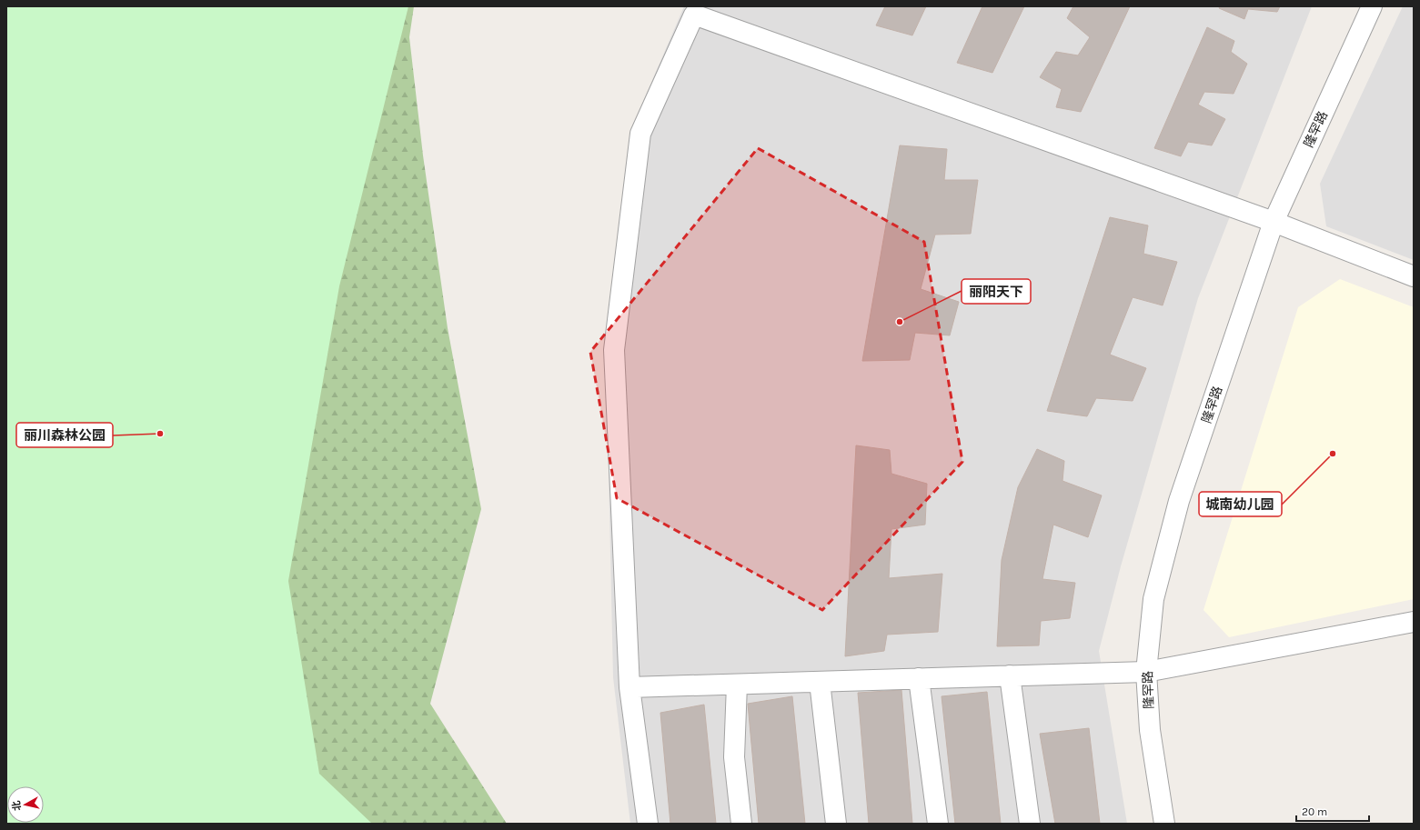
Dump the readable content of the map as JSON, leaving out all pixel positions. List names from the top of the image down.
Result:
{
  "streets": {
    "street": ["隆罕路"]
  },
  "places": ["丽阳天下", "丽川森林公园", "城南幼儿园"],
  "scale_bar": "20 m",
  "north": "left"
}
